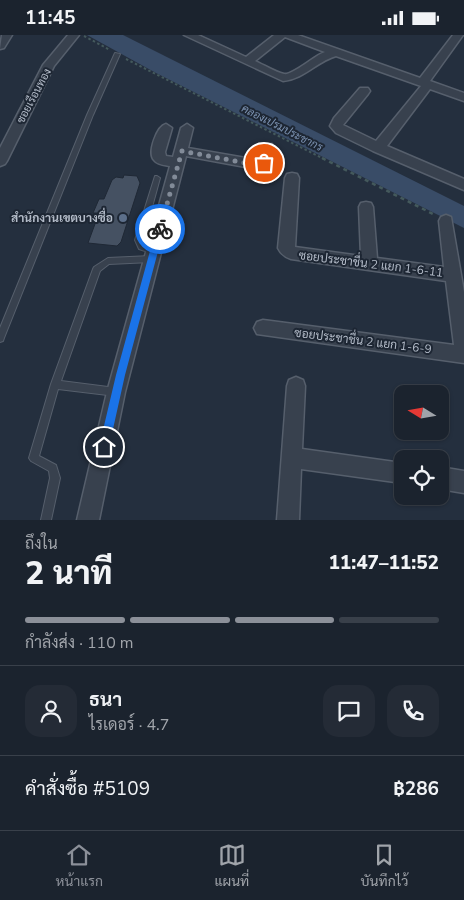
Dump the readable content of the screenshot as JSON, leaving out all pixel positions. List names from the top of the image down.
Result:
{
  "streets": {
    "street": ["ซอยเรือนทอง", "ซอยประชาชื่น 2 แยก 1-6-11", "ซอยประชาชื่น 2 แยก 1-6-9"]
  },
  "water": ["คลองเปรมประชากร"],
  "places": ["สำนักงานเขตบางซื่อ"],
  "north": "left",
  "page": {
    "status": "11:45",
    "heading": ["2 นาที", "ถึงใน", "11:47–11:52"],
    "panel": [
      "ธนา",
      "ไรเดอร์ · 4.7",
      "คำสั่งซื้อ #5109",
      "฿286"
    ],
    "bar": "กำลังส่ง · 110 m",
    "tabs": ["หน้าแรก", "แผนที่", "บันทึกไว้"]
  }
}
